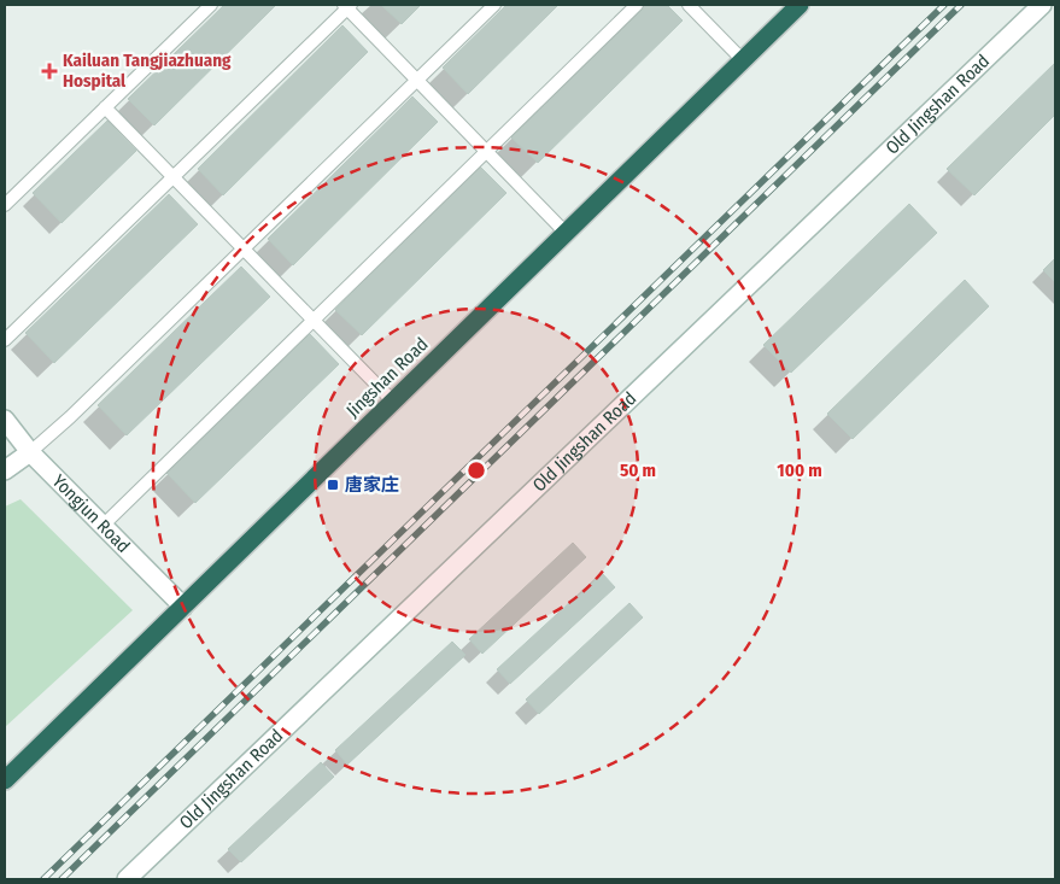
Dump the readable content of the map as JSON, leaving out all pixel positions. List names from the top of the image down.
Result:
{
  "streets": {
    "highway": ["Jingshan Road"],
    "street": ["Old Jingshan Road", "Yongjun Road"]
  },
  "crossings": [
    ["Jingshan Road", "Yongjun Road"]
  ],
  "places": {
    "health": ["Kailuan Tangjiazhuang Hospital"],
    "transit": ["唐家庄"]
  },
  "rings": ["50 m", "100 m"]
}
